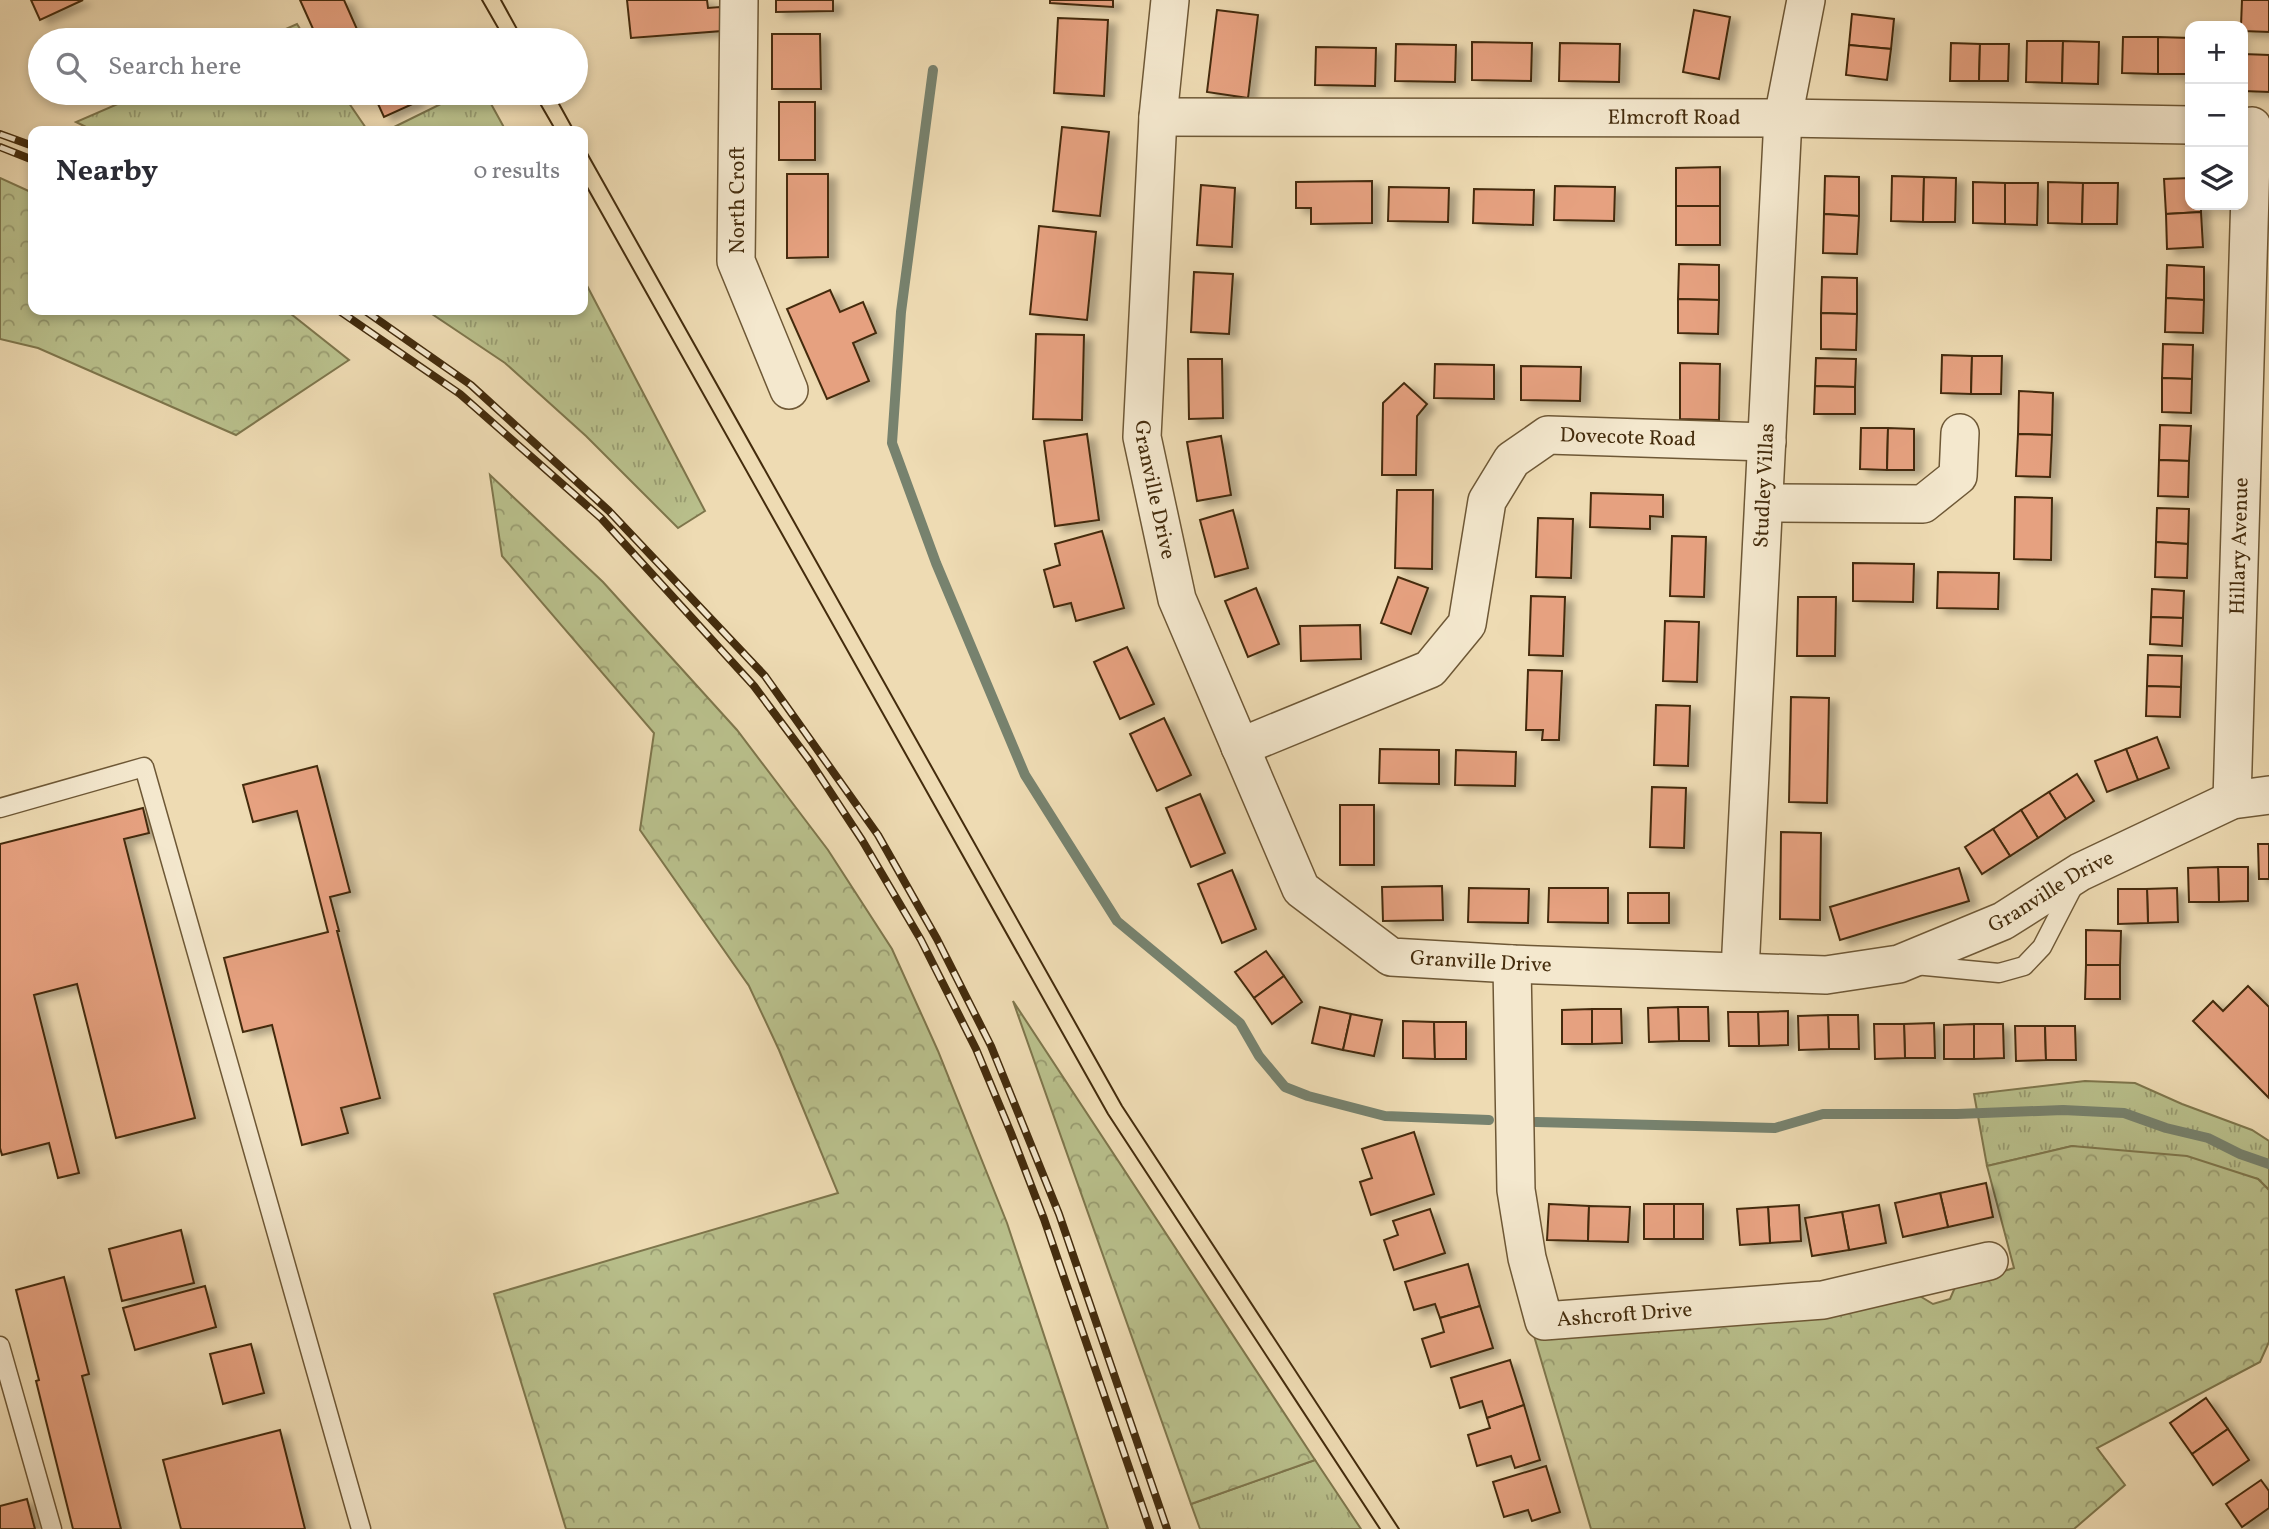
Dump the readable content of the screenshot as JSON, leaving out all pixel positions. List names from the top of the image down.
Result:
{
  "streets": {
    "street": [
      "Elmcroft Road",
      "North Croft",
      "Dovecote Road",
      "Studley Villas",
      "Granville Drive",
      "Hillary Avenue",
      "Ashcroft Drive"
    ]
  },
  "crossings": [
    ["Elmcroft Road", "Studley Villas"],
    ["Elmcroft Road", "Granville Drive"],
    ["Dovecote Road", "Studley Villas"],
    ["Dovecote Road", "Granville Drive"],
    ["Studley Villas", "Granville Drive"],
    ["Granville Drive", "Hillary Avenue"],
    ["Granville Drive", "Ashcroft Drive"]
  ],
  "page": {
    "map_buttons": ["+", "−"],
    "search": "Search here",
    "heading": ["Nearby", "0 results"]
  }
}
